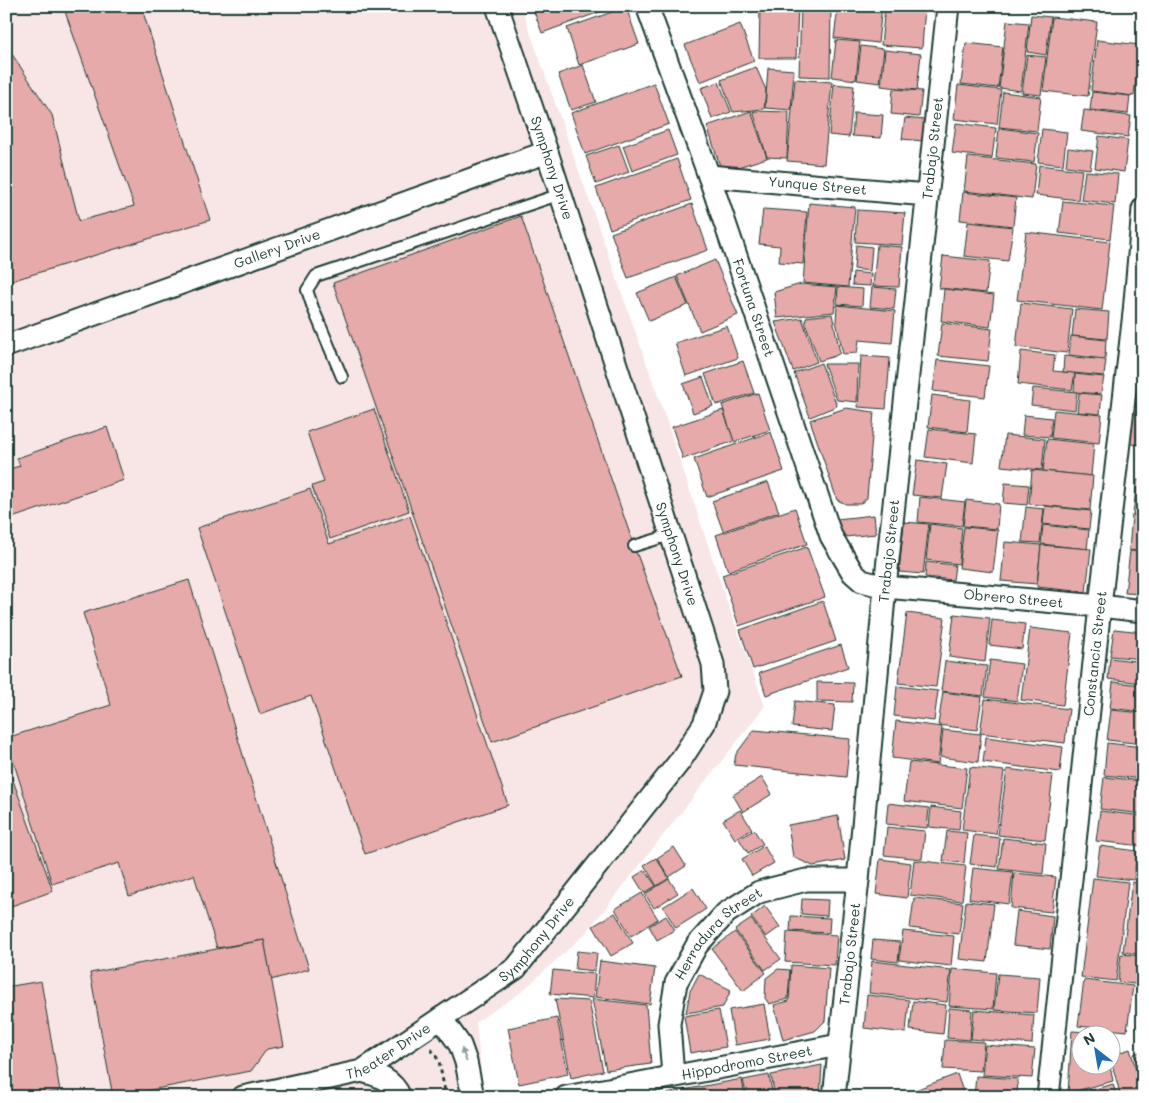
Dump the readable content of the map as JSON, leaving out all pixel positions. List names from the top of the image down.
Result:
{
  "streets": {
    "street": [
      "Trabajo Street",
      "Symphony Drive",
      "Yunque Street",
      "Gallery Drive",
      "Fortuna Street",
      "Obrero Street",
      "Constancia Street",
      "Herradura Street",
      "Theater Drive",
      "Hippodromo Street"
    ]
  },
  "crossings": [
    ["Trabajo Street", "Yunque Street"],
    ["Trabajo Street", "Fortuna Street"],
    ["Trabajo Street", "Obrero Street"],
    ["Trabajo Street", "Herradura Street"],
    ["Trabajo Street", "Hippodromo Street"],
    ["Symphony Drive", "Gallery Drive"],
    ["Symphony Drive", "Theater Drive"],
    ["Yunque Street", "Fortuna Street"],
    ["Fortuna Street", "Obrero Street"],
    ["Obrero Street", "Constancia Street"],
    ["Herradura Street", "Hippodromo Street"]
  ],
  "north": "top left"
}
